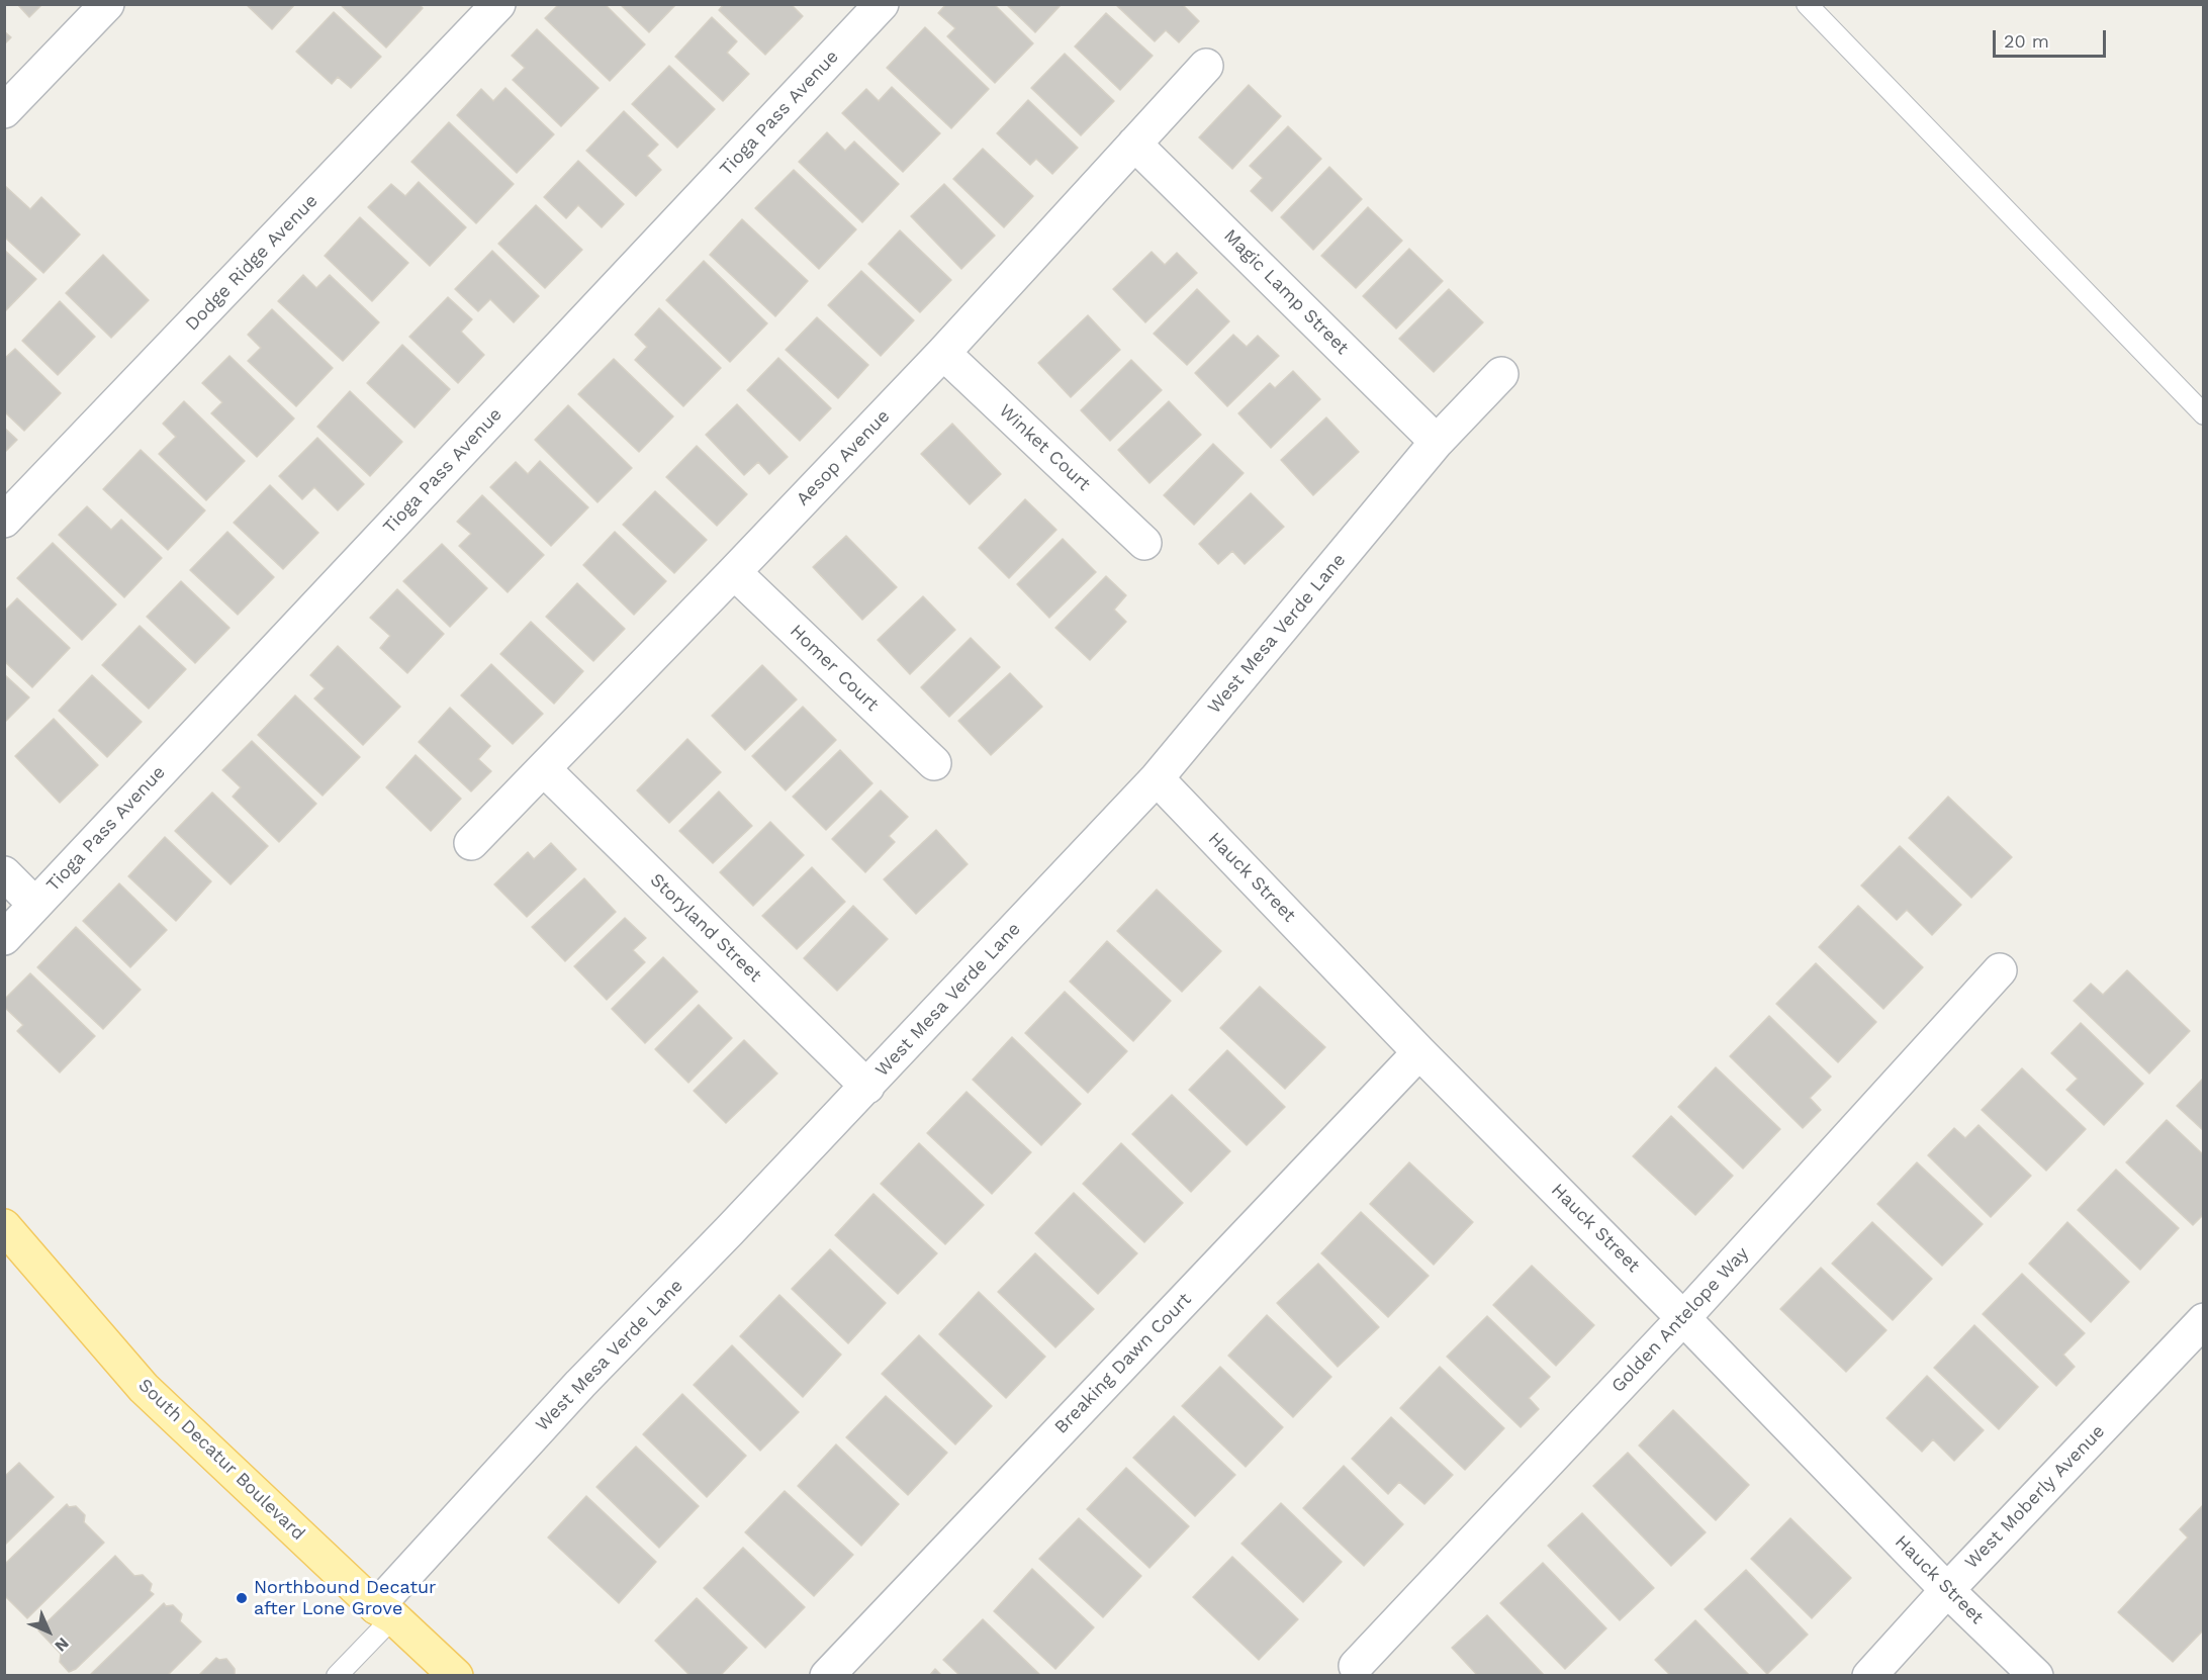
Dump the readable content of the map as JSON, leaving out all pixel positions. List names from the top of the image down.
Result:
{
  "streets": {
    "main road": ["South Decatur Boulevard"],
    "street": [
      "Tioga Pass Avenue",
      "Dodge Ridge Avenue",
      "Magic Lamp Street",
      "Winket Court",
      "Aesop Avenue",
      "West Mesa Verde Lane",
      "Homer Court",
      "Hauck Street",
      "Storyland Street",
      "Golden Antelope Way",
      "Breaking Dawn Court",
      "West Moberly Avenue"
    ]
  },
  "crossings": [
    ["Magic Lamp Street", "Aesop Avenue"],
    ["Magic Lamp Street", "West Mesa Verde Lane"],
    ["Winket Court", "Aesop Avenue"],
    ["Aesop Avenue", "Homer Court"],
    ["Aesop Avenue", "Storyland Street"],
    ["West Mesa Verde Lane", "Hauck Street"],
    ["West Mesa Verde Lane", "Storyland Street"],
    ["West Mesa Verde Lane", "South Decatur Boulevard"],
    ["Hauck Street", "Golden Antelope Way"],
    ["Hauck Street", "Breaking Dawn Court"],
    ["Hauck Street", "West Moberly Avenue"]
  ],
  "places": ["Northbound Decatur after Lone Grove"],
  "scale_bar": "20 m",
  "north": "bottom right"
}
